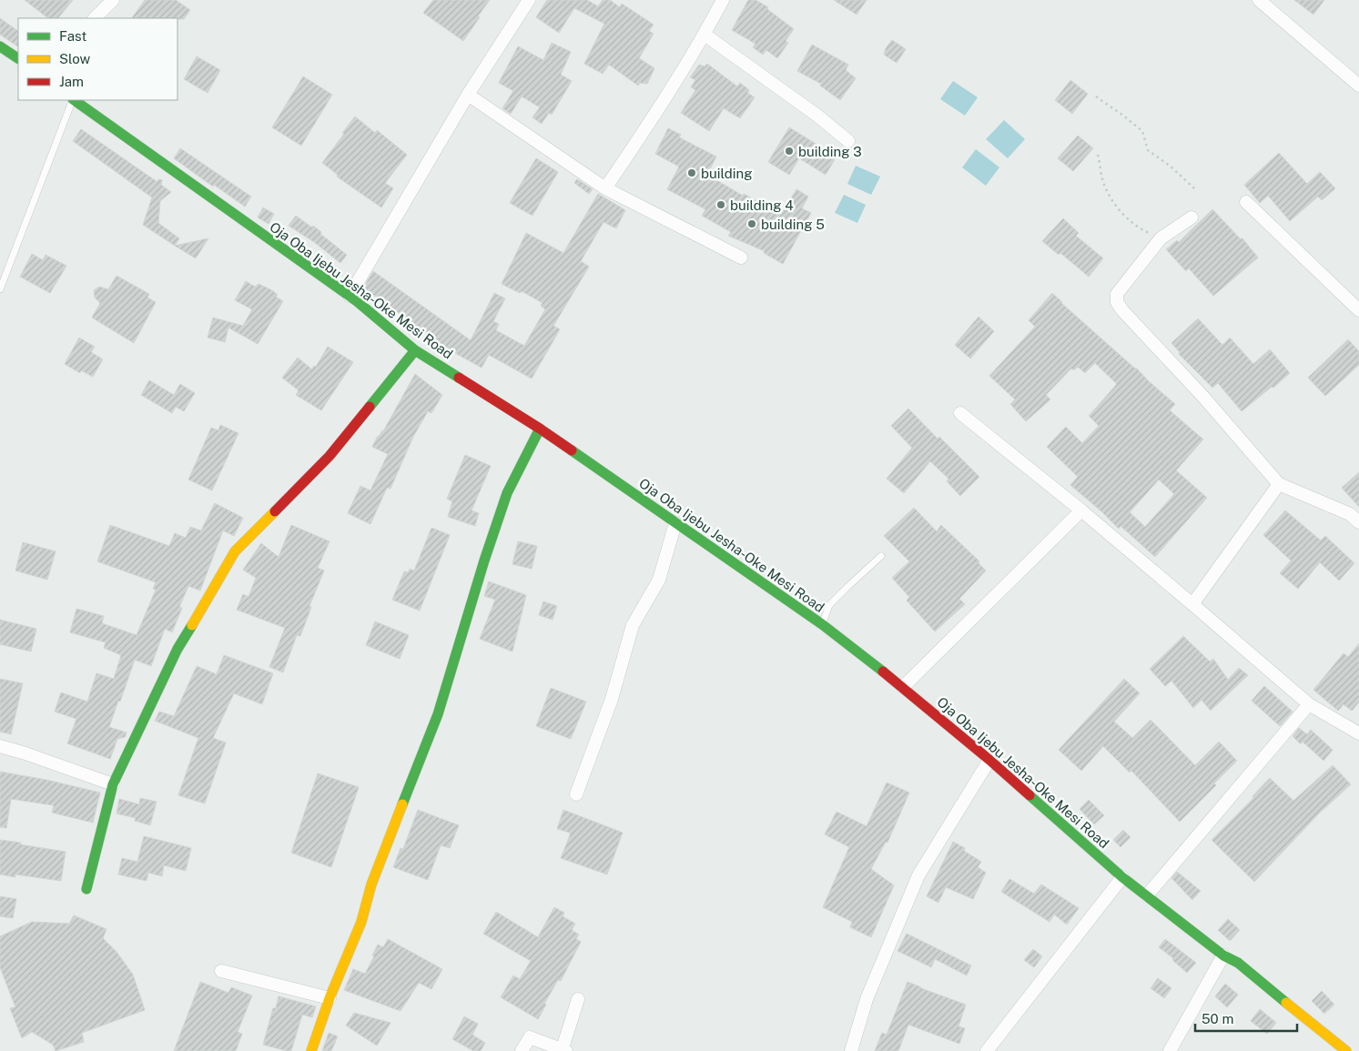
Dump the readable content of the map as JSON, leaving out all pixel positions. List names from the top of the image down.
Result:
{
  "streets": {
    "main road": ["Oja Oba Ijebu Jesha-Oke Mesi Road"]
  },
  "places": [
    "building 3",
    "building",
    "building 4",
    "building 5"
  ],
  "legend": ["Fast", "Slow", "Jam"],
  "scale_bar": "50 m"
}
